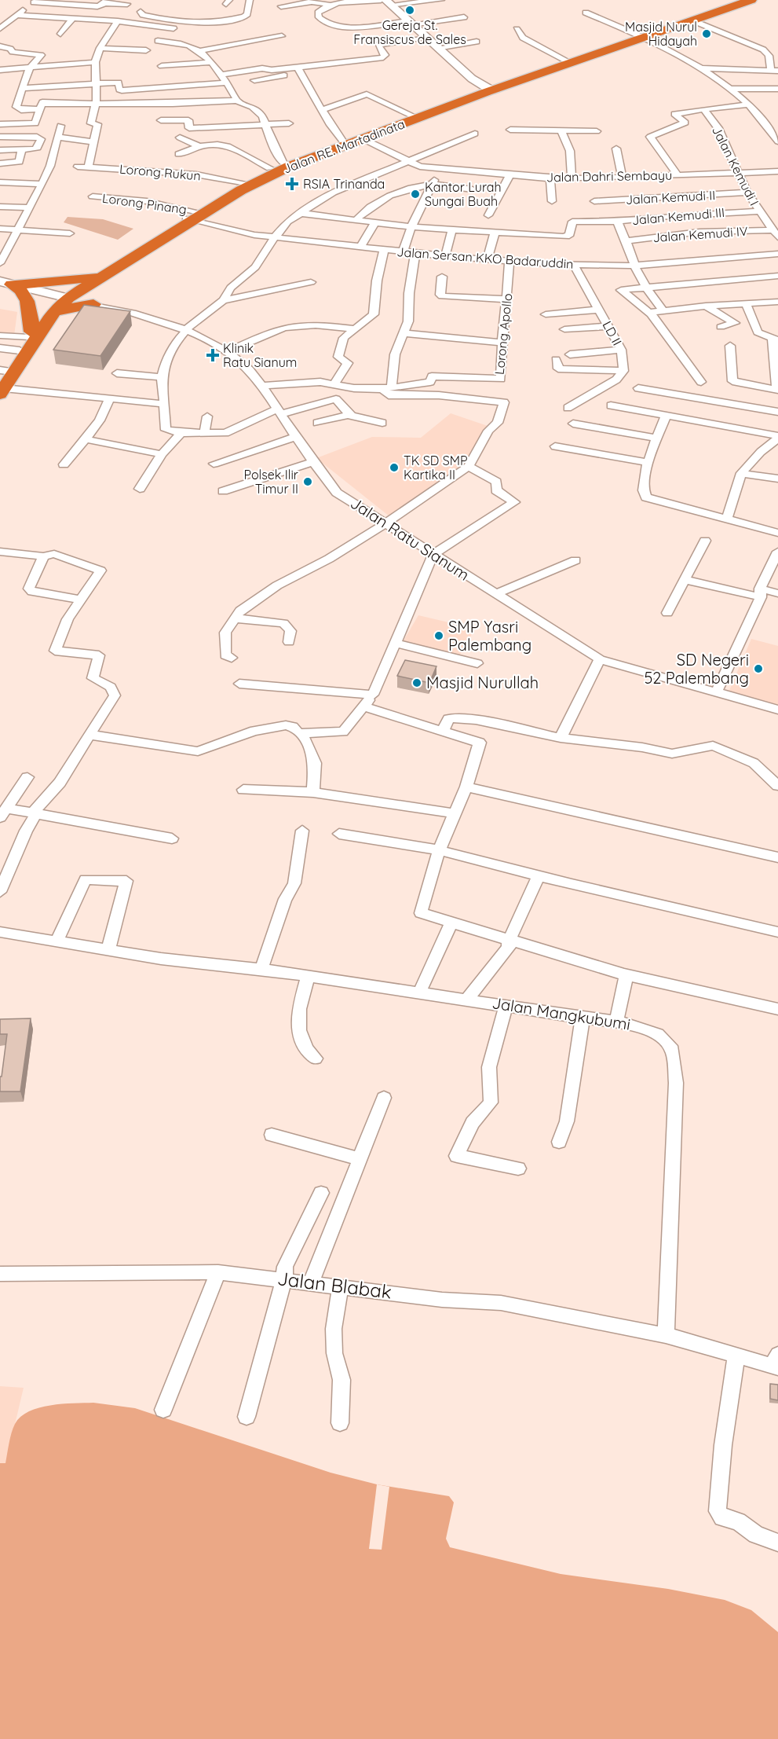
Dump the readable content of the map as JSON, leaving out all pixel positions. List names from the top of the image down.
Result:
{
  "streets": {
    "highway": ["Jalan RE. Martadinata"],
    "street": [
      "Jalan Kemudi I",
      "Lorong Rukun",
      "Jalan Dahri Sembayu",
      "Jalan Kemudi II",
      "Lorong Pinang",
      "Jalan Kemudi III",
      "Jalan Kemudi IV",
      "Jalan Sersan KKO Badaruddin",
      "LD II",
      "Lorong Apollo",
      "Jalan Ratu Sianum",
      "Jalan Mangkubumi",
      "Jalan Blabak"
    ]
  },
  "crossings": [
    ["Jalan RE. Martadinata", "Jalan Dahri Sembayu"],
    ["Jalan RE. Martadinata", "Lorong Pinang"],
    ["Jalan RE. Martadinata", "Jalan Sersan KKO Badaruddin"],
    ["Jalan Kemudi I", "Jalan Dahri Sembayu"],
    ["Jalan Kemudi I", "Jalan Kemudi II"],
    ["Jalan Kemudi I", "Jalan Kemudi III"],
    ["Jalan Kemudi I", "Jalan Kemudi IV"],
    ["Lorong Pinang", "Jalan Sersan KKO Badaruddin"],
    ["Jalan Kemudi III", "Jalan Kemudi IV"],
    ["Jalan Kemudi III", "Jalan Sersan KKO Badaruddin"],
    ["Jalan Sersan KKO Badaruddin", "LD II"],
    ["Jalan Sersan KKO Badaruddin", "Lorong Apollo"],
    ["Jalan Mangkubumi", "Jalan Blabak"]
  ],
  "places": {
    "other": [
      "Gereja St. Fransiscus de Sales",
      "Masjid Nurul Hidayah",
      "Kantor Lurah Sungai Buah",
      "TK SD SMP Kartika II",
      "Polsek Ilir Timur II",
      "SMP Yasri Palembang",
      "SD Negeri 52 Palembang",
      "Masjid Nurullah"
    ],
    "health": ["RSIA Trinanda", "Klinik Ratu Sianum"]
  }
}
